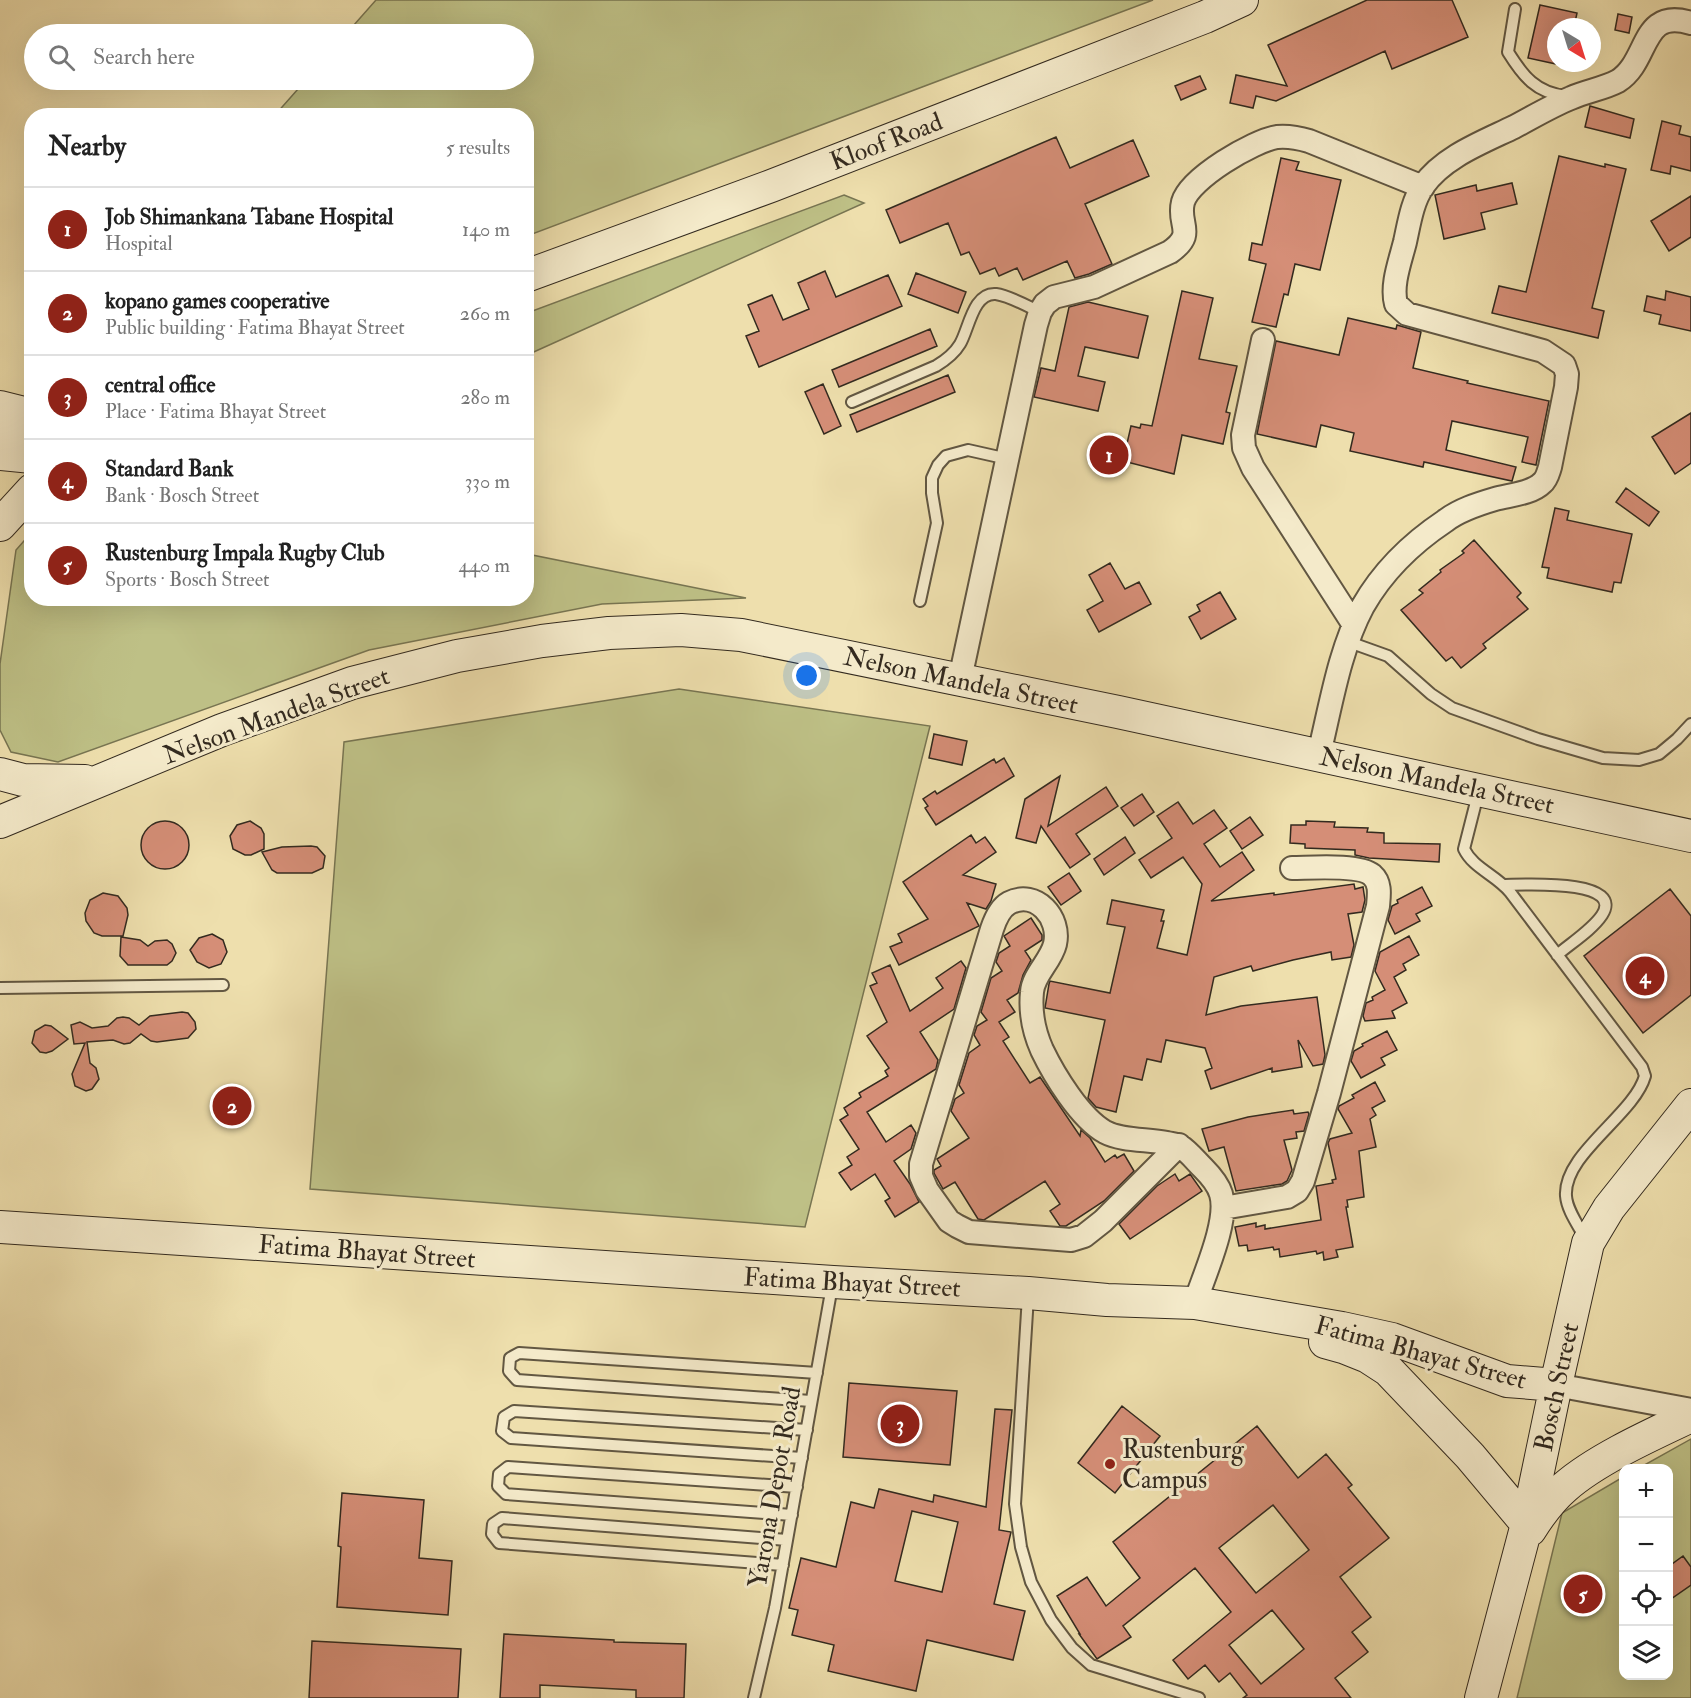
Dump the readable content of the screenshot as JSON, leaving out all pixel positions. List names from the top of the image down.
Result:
{
  "streets": {
    "main road": [
      "Kloof Road",
      "Nelson Mandela Street",
      "Fatima Bhayat Street",
      "Bosch Street"
    ],
    "lane": ["Yarona Depot Road"]
  },
  "crossings": [
    ["Fatima Bhayat Street", "Bosch Street"],
    ["Fatima Bhayat Street", "Yarona Depot Road"]
  ],
  "places": ["Rustenburg Campus"],
  "north": "bottom right",
  "page": {
    "search": "Search here",
    "heading": ["Nearby", "5 results"],
    "list": [
      {
        "mark": "1",
        "name": "Job Shimankana Tabane Hospital",
        "note": "Hospital",
        "value": "140 m"
      },
      {
        "mark": "2",
        "name": "kopano games cooperative",
        "note": "Public building · Fatima Bhayat Street",
        "value": "260 m"
      },
      {
        "mark": "3",
        "name": "central office",
        "note": "Place · Fatima Bhayat Street",
        "value": "280 m"
      },
      {
        "mark": "4",
        "name": "Standard Bank",
        "note": "Bank · Bosch Street",
        "value": "330 m"
      },
      {
        "mark": "5",
        "name": "Rustenburg Impala Rugby Club",
        "note": "Sports · Bosch Street",
        "value": "440 m"
      }
    ],
    "pins": [
      "1",
      "4",
      "2",
      "3",
      "5"
    ],
    "map_buttons": ["+", "−"]
  }
}
